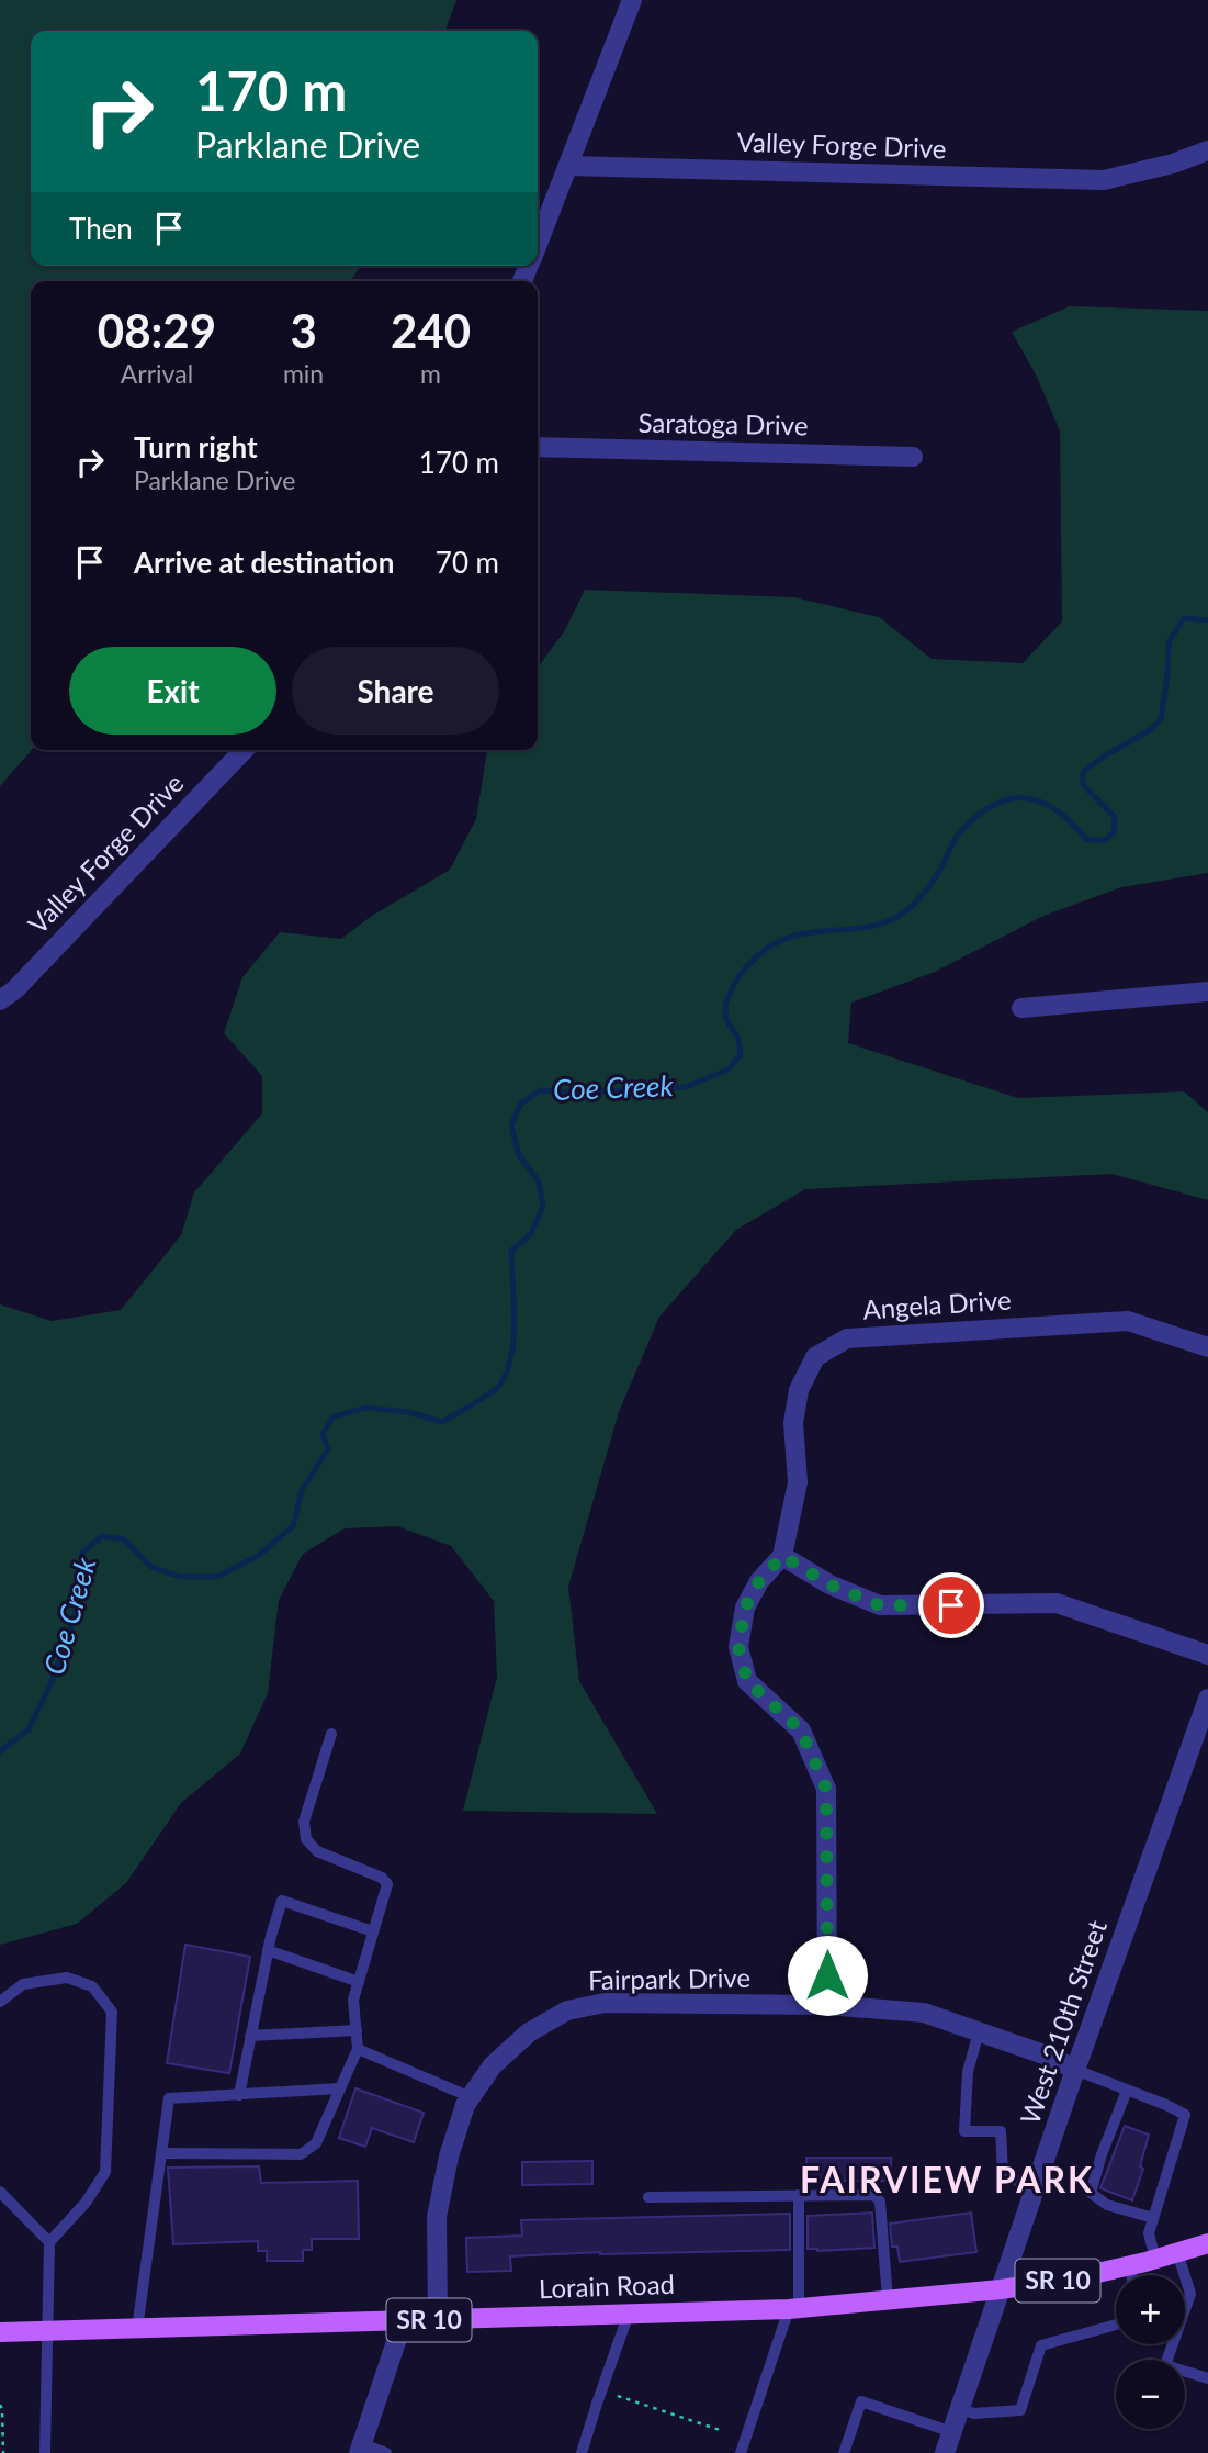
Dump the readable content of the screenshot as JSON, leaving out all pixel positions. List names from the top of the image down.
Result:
{
  "streets": {
    "main road": ["SR 10", "Lorain Road"],
    "street": [
      "Valley Forge Drive",
      "Saratoga Drive",
      "Angela Drive",
      "Fairpark Drive",
      "West 210th Street"
    ]
  },
  "crossings": [
    ["Angela Drive", "Fairpark Drive"],
    ["Fairpark Drive", "West 210th Street"],
    ["Fairpark Drive", "Lorain Road"],
    ["West 210th Street", "Lorain Road"]
  ],
  "districts": ["FAIRVIEW PARK"],
  "water": ["Coe Creek"],
  "page": {
    "turn": ["170 m", "Parklane Drive"],
    "then": "Then",
    "eta": [
      "08:29",
      "Arrival",
      "3",
      "min",
      "240",
      "m"
    ],
    "list": [
      {
        "name": "Turn right",
        "note": "Parklane Drive",
        "value": "170 m"
      },
      {
        "name": "Arrive at destination",
        "value": "70 m"
      }
    ],
    "buttons": ["Exit", "Share"],
    "map_buttons": ["+", "−"]
  }
}
